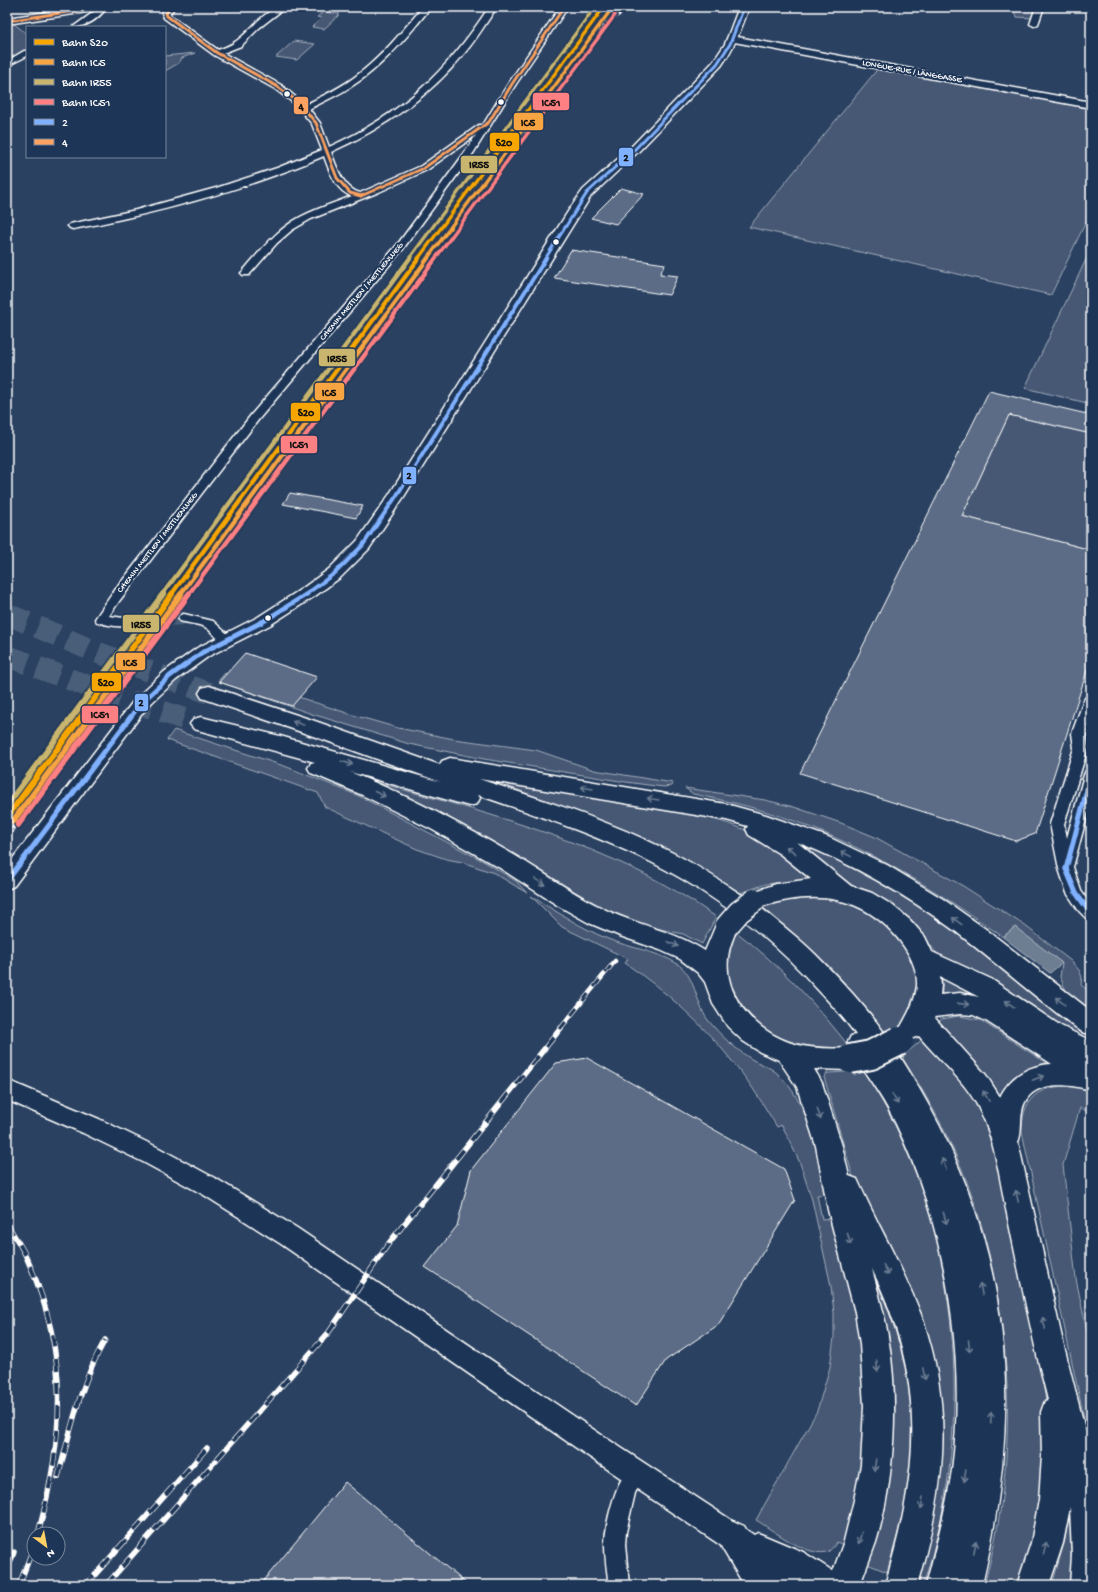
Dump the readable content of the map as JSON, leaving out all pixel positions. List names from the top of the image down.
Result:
{
  "streets": {
    "street": ["LONGUE-RUE / LÄNGGASSE", "CHEMIN METTLEN / METTLENWEG"]
  },
  "lines": [
    "rail line S20",
    "rail line IR55",
    "transit line 2",
    "transit line 4",
    "rail line IC5",
    "rail line IC51"
  ],
  "legend": [
    "Bahn S20",
    "Bahn IC5",
    "Bahn IR55",
    "Bahn IC51",
    "2",
    "4"
  ],
  "north": "bottom right"
}
